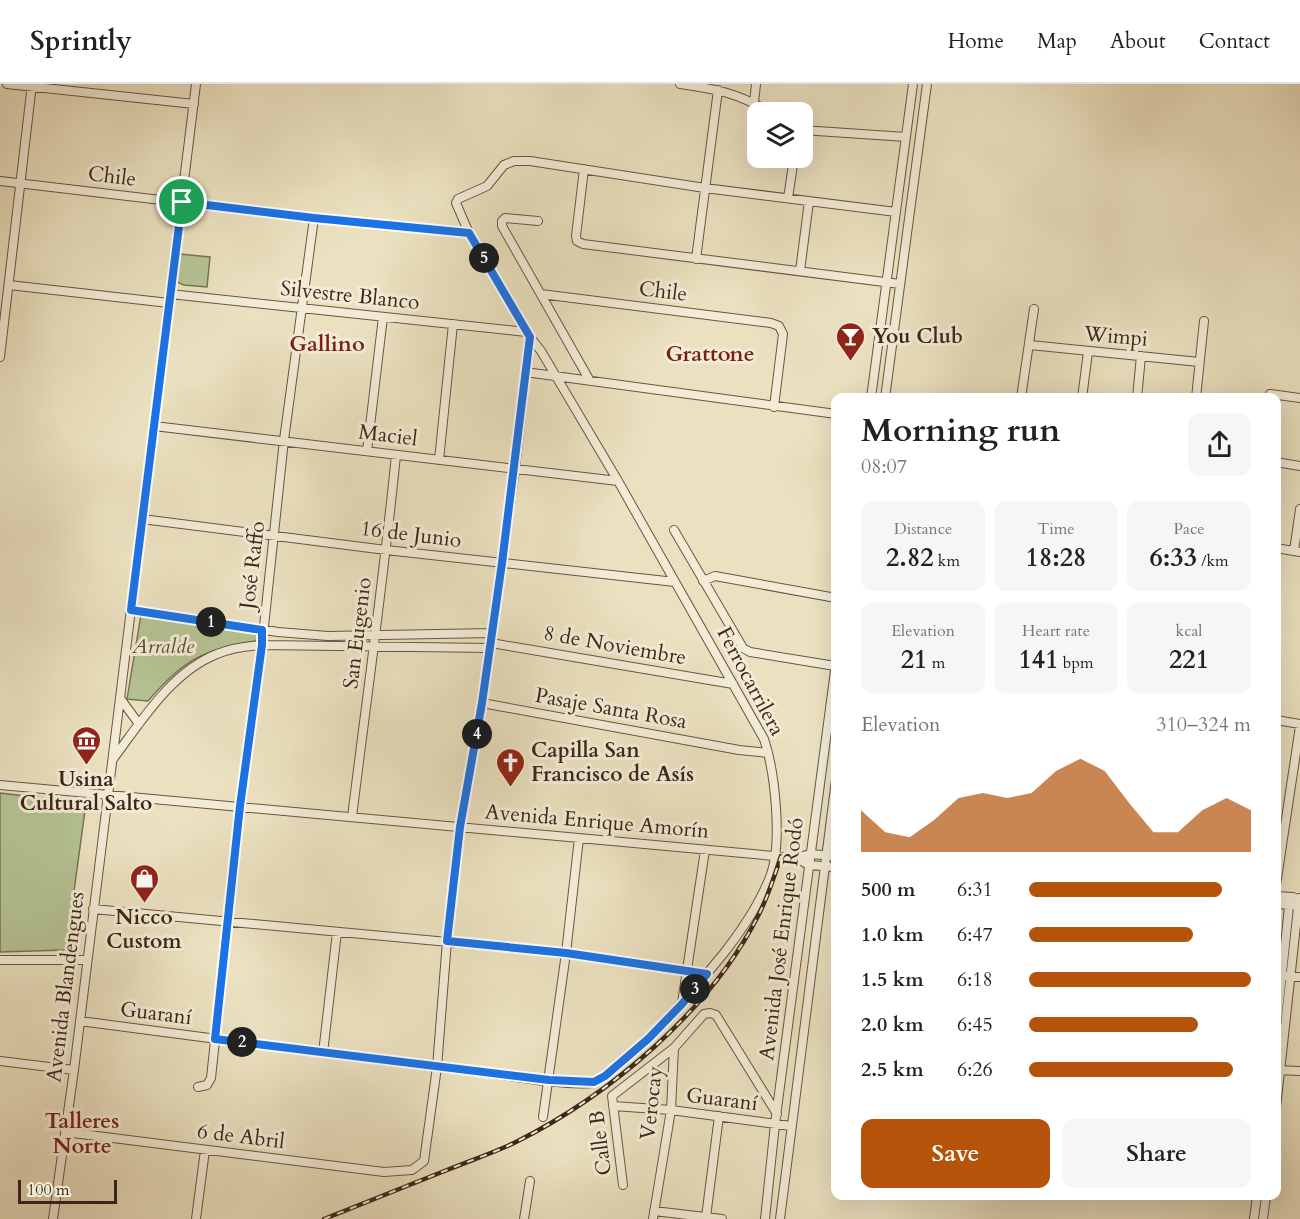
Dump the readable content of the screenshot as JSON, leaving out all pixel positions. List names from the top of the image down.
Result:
{
  "streets": {
    "street": [
      "Chile",
      "Silvestre Blanco",
      "Wimpi",
      "Maciel",
      "16 de Junio",
      "José Raffo",
      "San Eugenio",
      "8 de Noviembre",
      "Ferrocarrilera",
      "Pasaje Santa Rosa",
      "Avenida Enrique Amorín",
      "Avenida José Enrique Rodó",
      "Avenida Blandengues",
      "Guaraní",
      "Verocay",
      "6 de Abril",
      "Calle B"
    ]
  },
  "crossings": [
    ["Chile", "José Raffo"],
    ["Chile", "Ferrocarrilera"],
    ["Chile", "Avenida Blandengues"],
    ["Silvestre Blanco", "José Raffo"],
    ["Silvestre Blanco", "Ferrocarrilera"],
    ["Silvestre Blanco", "Avenida Blandengues"],
    ["Maciel", "José Raffo"],
    ["Maciel", "San Eugenio"],
    ["Maciel", "Ferrocarrilera"],
    ["Maciel", "Avenida Blandengues"],
    ["16 de Junio", "José Raffo"],
    ["16 de Junio", "San Eugenio"],
    ["16 de Junio", "Ferrocarrilera"],
    ["16 de Junio", "Avenida Blandengues"],
    ["José Raffo", "8 de Noviembre"],
    ["José Raffo", "Avenida Enrique Amorín"],
    ["José Raffo", "Guaraní"],
    ["San Eugenio", "8 de Noviembre"],
    ["San Eugenio", "Avenida Enrique Amorín"],
    ["8 de Noviembre", "Ferrocarrilera"],
    ["8 de Noviembre", "Avenida Blandengues"],
    ["Ferrocarrilera", "Pasaje Santa Rosa"],
    ["Ferrocarrilera", "Avenida Enrique Amorín"],
    ["Ferrocarrilera", "Guaraní"],
    ["Avenida Enrique Amorín", "Avenida José Enrique Rodó"],
    ["Avenida Enrique Amorín", "Avenida Blandengues"],
    ["Avenida José Enrique Rodó", "Guaraní"],
    ["Avenida José Enrique Rodó", "Verocay"],
    ["Avenida Blandengues", "Guaraní"],
    ["Avenida Blandengues", "6 de Abril"],
    ["Guaraní", "Verocay"],
    ["Guaraní", "6 de Abril"],
    ["Guaraní", "Calle B"],
    ["Verocay", "Calle B"]
  ],
  "districts": ["Gallino", "Grattone", "Talleres Norte"],
  "parks": ["Arralde"],
  "places": {
    "bar": ["You Club"],
    "museum": ["Usina Cultural Salto"],
    "church": ["Capilla San Francisco de Asís"],
    "shop": ["Nicco Custom"]
  },
  "scale_bar": "100 m",
  "page": {
    "header": "Sprintly",
    "nav": [
      "Home",
      "Map",
      "About",
      "Contact"
    ],
    "pins": [
      "5",
      "1",
      "4",
      "3",
      "2"
    ],
    "heading": ["Morning run", "08:07"],
    "stats": [
      ["Distance", "2.82 km"],
      ["Time", "18:28"],
      ["Pace", "6:33 /km"],
      ["Elevation", "21 m"],
      ["Heart rate", "141 bpm"],
      ["kcal", "221"]
    ],
    "chart": ["Elevation", "310–324 m"],
    "list": [
      {
        "name": "500 m",
        "note": "6:31"
      },
      {
        "name": "1.0 km",
        "note": "6:47"
      },
      {
        "name": "1.5 km",
        "note": "6:18"
      },
      {
        "name": "2.0 km",
        "note": "6:45"
      },
      {
        "name": "2.5 km",
        "note": "6:26"
      }
    ],
    "buttons": ["Save", "Share"],
    "scale": "100 m"
  }
}
